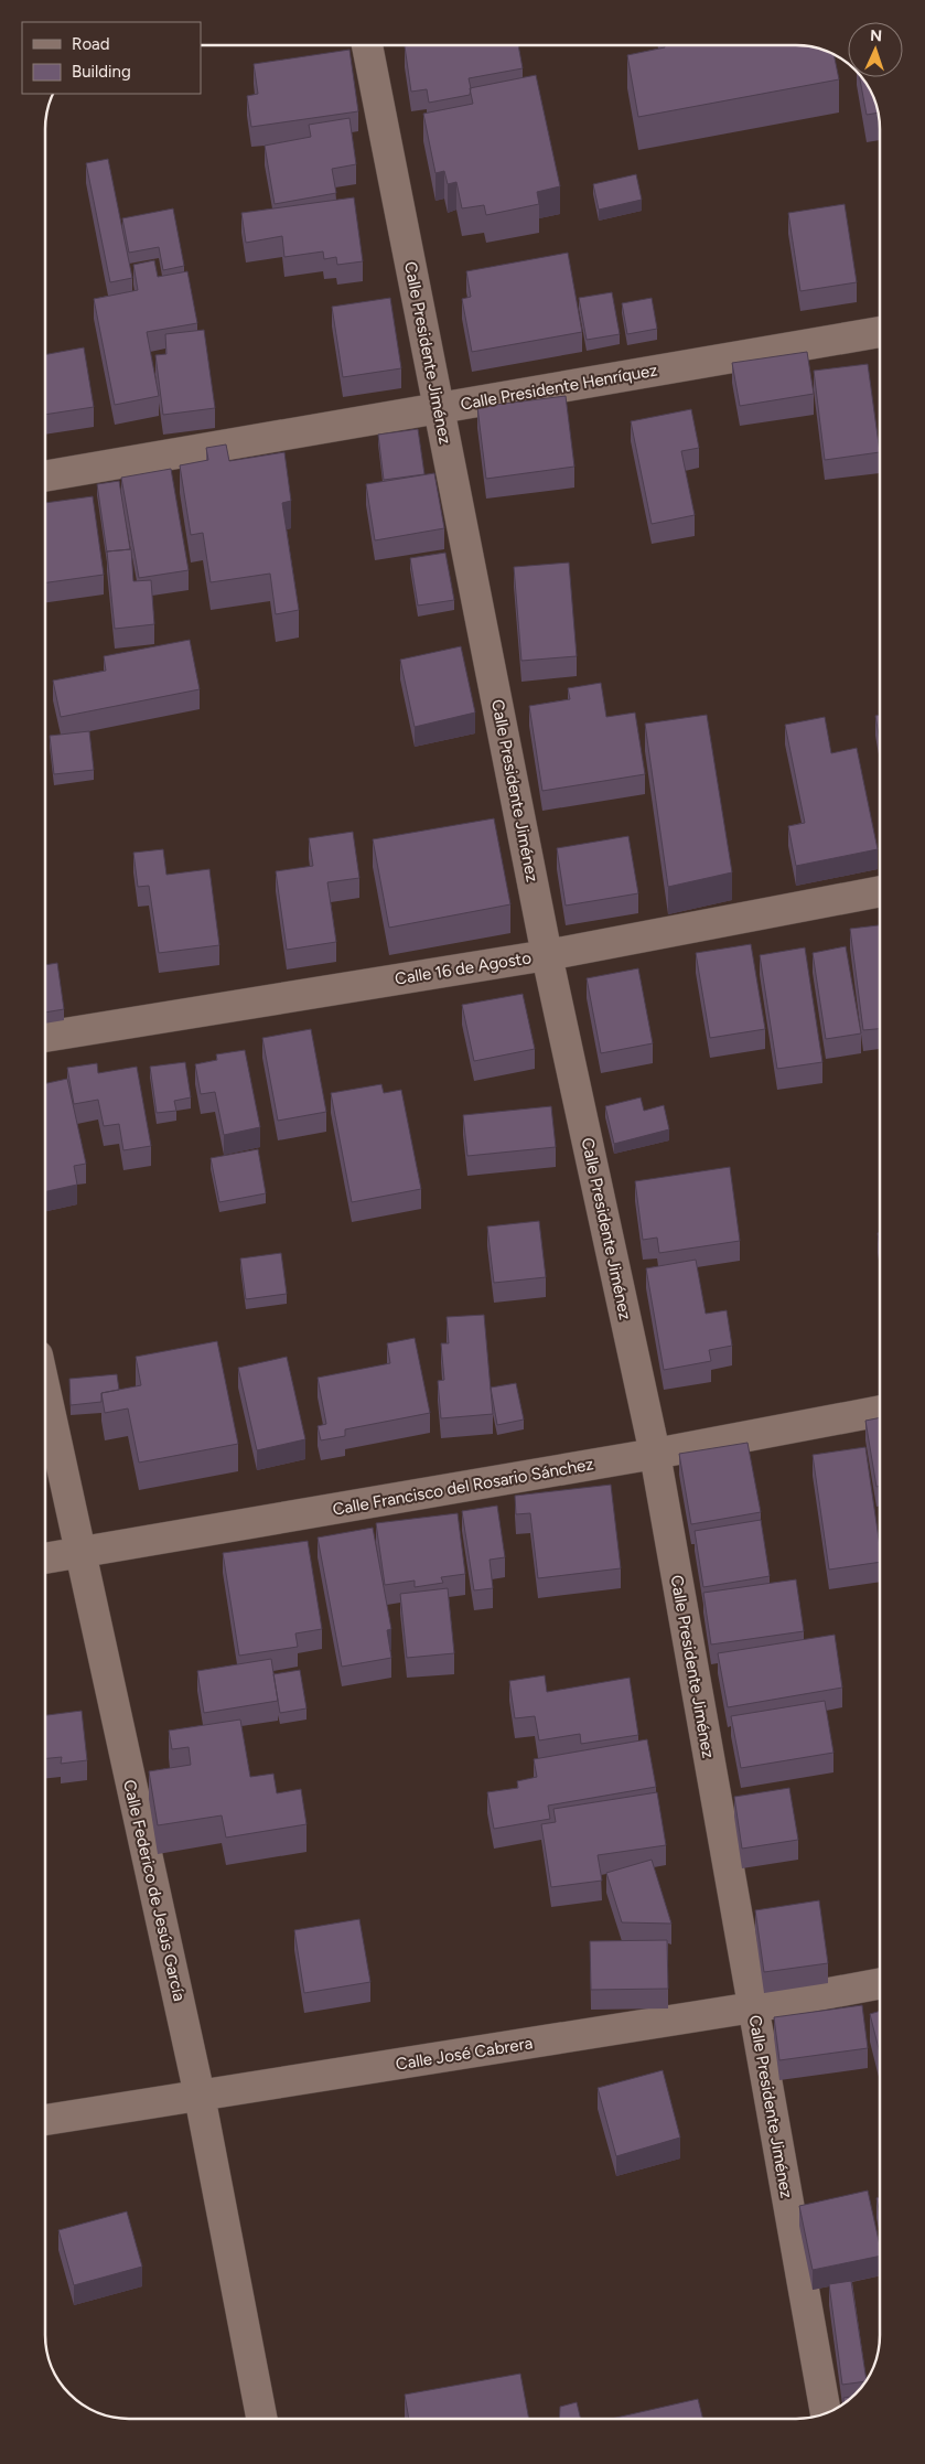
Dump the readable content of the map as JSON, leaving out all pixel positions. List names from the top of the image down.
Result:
{
  "streets": {
    "street": [
      "Calle Presidente Jiménez",
      "Calle Presidente Henríquez",
      "Calle 16 de Agosto",
      "Calle Francisco del Rosario Sánchez",
      "Calle Federico de Jesús García",
      "Calle José Cabrera"
    ]
  },
  "crossings": [
    ["Calle Presidente Jiménez", "Calle Presidente Henríquez"],
    ["Calle Presidente Jiménez", "Calle 16 de Agosto"],
    ["Calle Presidente Jiménez", "Calle Francisco del Rosario Sánchez"],
    ["Calle Presidente Jiménez", "Calle José Cabrera"],
    ["Calle Francisco del Rosario Sánchez", "Calle Federico de Jesús García"],
    ["Calle Federico de Jesús García", "Calle José Cabrera"]
  ],
  "legend": ["Road", "Building"],
  "north": "top"
}
